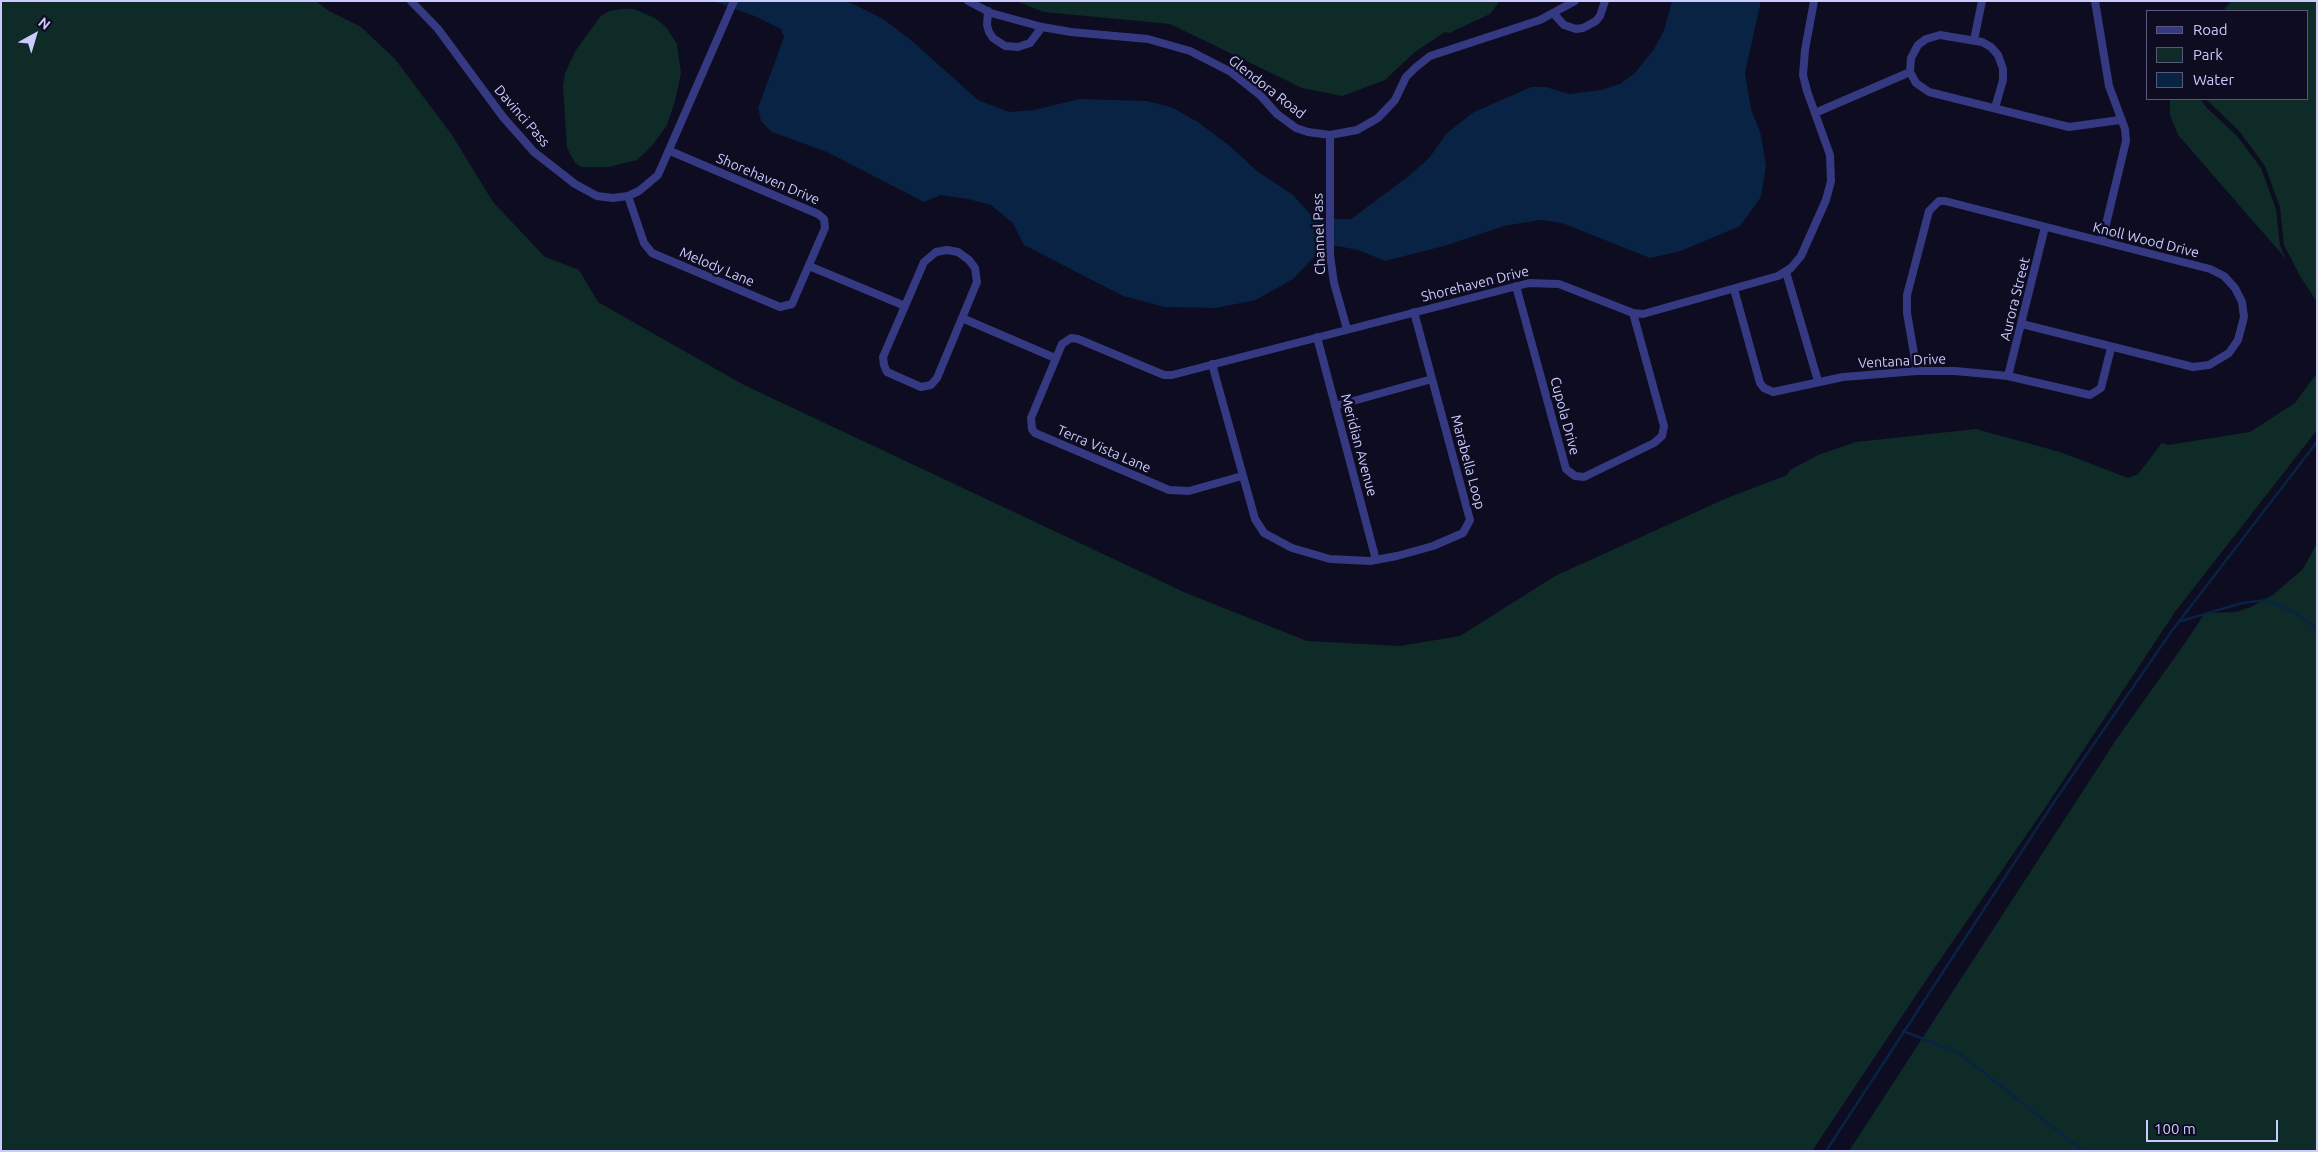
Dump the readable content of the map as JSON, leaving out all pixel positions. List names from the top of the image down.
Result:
{
  "streets": {
    "street": [
      "Glendora Road",
      "Davinci Pass",
      "Shorehaven Drive",
      "Channel Pass",
      "Knoll Wood Drive",
      "Melody Lane",
      "Aurora Street",
      "Ventana Drive",
      "Cupola Drive",
      "Meridian Avenue",
      "Terra Vista Lane",
      "Marabella Loop"
    ]
  },
  "crossings": [
    ["Glendora Road", "Channel Pass"],
    ["Davinci Pass", "Melody Lane"],
    ["Shorehaven Drive", "Channel Pass"],
    ["Shorehaven Drive", "Melody Lane"],
    ["Shorehaven Drive", "Ventana Drive"],
    ["Shorehaven Drive", "Cupola Drive"],
    ["Shorehaven Drive", "Meridian Avenue"],
    ["Shorehaven Drive", "Terra Vista Lane"],
    ["Shorehaven Drive", "Marabella Loop"],
    ["Knoll Wood Drive", "Aurora Street"],
    ["Knoll Wood Drive", "Ventana Drive"],
    ["Aurora Street", "Ventana Drive"],
    ["Meridian Avenue", "Marabella Loop"],
    ["Terra Vista Lane", "Marabella Loop"]
  ],
  "legend": ["Road", "Park", "Water"],
  "scale_bar": "100 m",
  "north": "top right"
}
